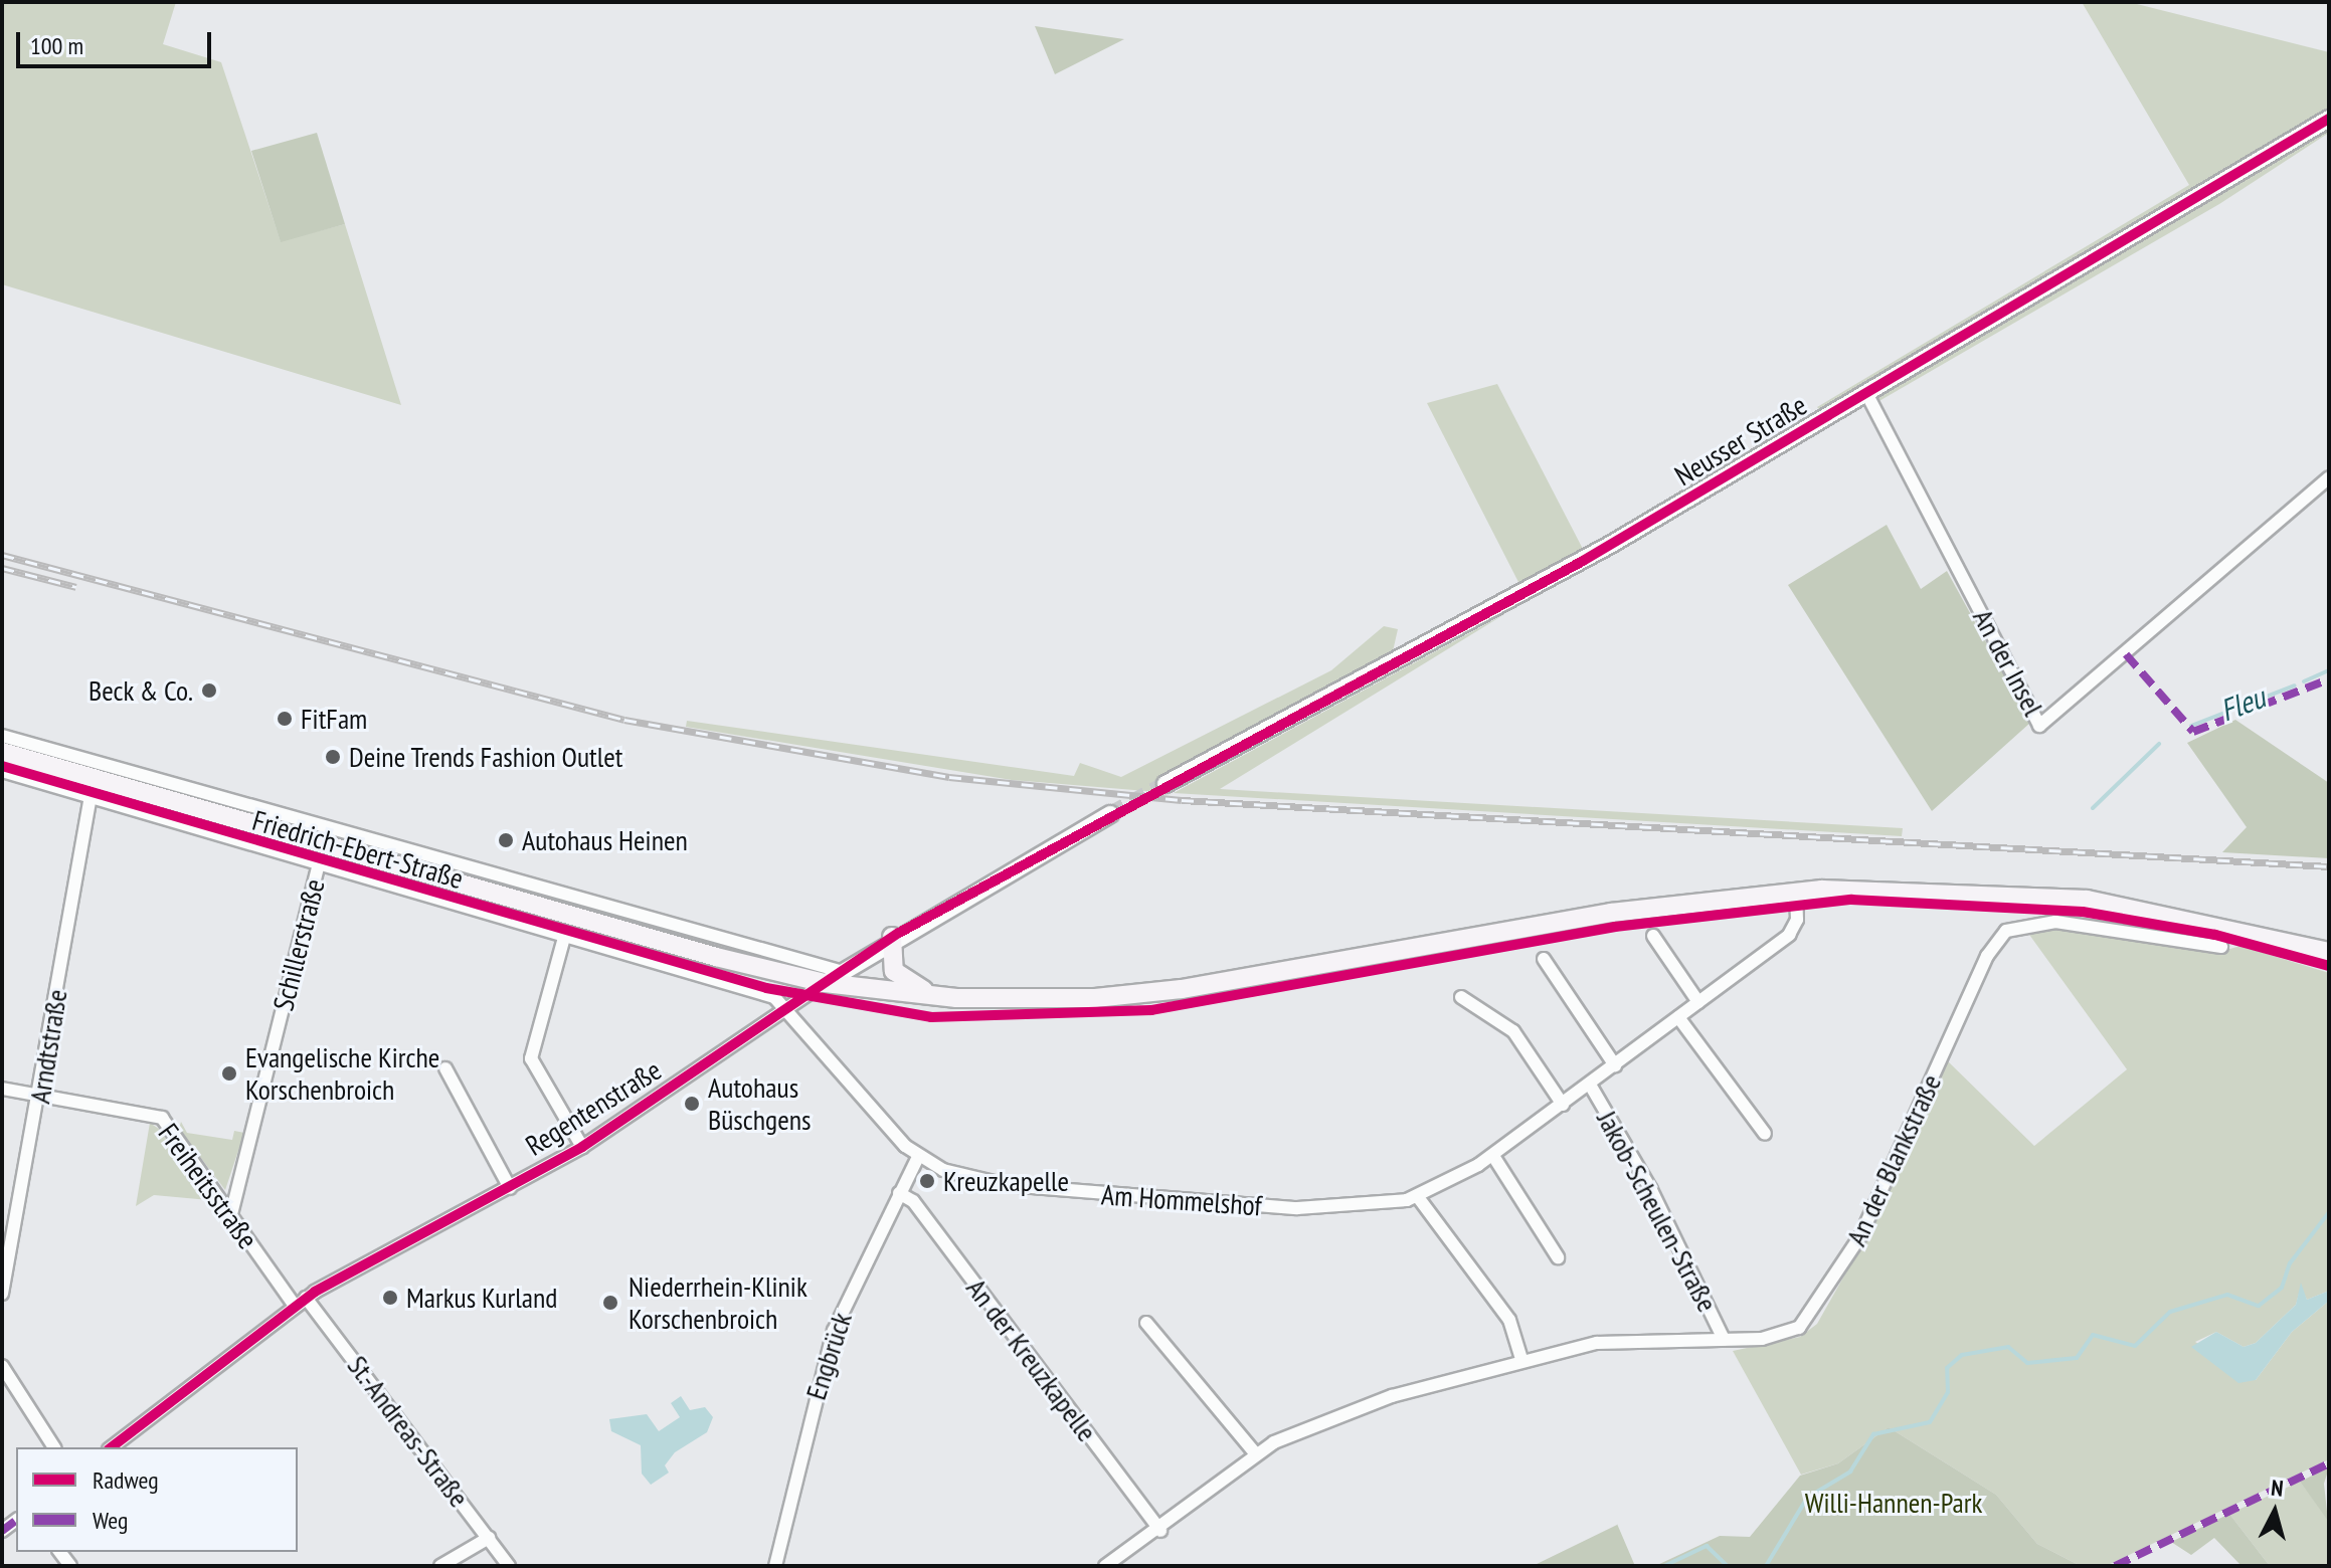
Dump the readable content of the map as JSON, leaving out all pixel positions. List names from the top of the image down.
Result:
{
  "streets": {
    "street": [
      "Neusser Straße",
      "An der Insel",
      "Friedrich-Ebert-Straße",
      "Schillerstraße",
      "Arndtstraße",
      "Regentenstraße",
      "An der Blankstraße",
      "Freiheitsstraße",
      "Am Hommelshof",
      "Jakob-Scheulen-Straße",
      "Engbrück",
      "An der Kreuzkapelle",
      "St.-Andreas-Straße"
    ]
  },
  "crossings": [
    ["Neusser Straße", "An der Insel"],
    ["Friedrich-Ebert-Straße", "Schillerstraße"],
    ["Friedrich-Ebert-Straße", "Arndtstraße"],
    ["Friedrich-Ebert-Straße", "Regentenstraße"],
    ["Schillerstraße", "Freiheitsstraße"],
    ["Arndtstraße", "Freiheitsstraße"],
    ["Regentenstraße", "Freiheitsstraße"],
    ["Regentenstraße", "St.-Andreas-Straße"],
    ["An der Blankstraße", "Jakob-Scheulen-Straße"],
    ["An der Blankstraße", "An der Kreuzkapelle"],
    ["Am Hommelshof", "Jakob-Scheulen-Straße"],
    ["Am Hommelshof", "Engbrück"],
    ["Engbrück", "An der Kreuzkapelle"]
  ],
  "water": ["Fleu"],
  "parks": ["Willi-Hannen-Park"],
  "places": [
    "Beck & Co.",
    "FitFam",
    "Deine Trends Fashion Outlet",
    "Autohaus Heinen",
    "Evangelische Kirche Korschenbroich",
    "Autohaus Büschgens",
    "Kreuzkapelle",
    "Markus Kurland",
    "Niederrhein-Klinik Korschenbroich"
  ],
  "legend": ["Radweg", "Weg"],
  "scale_bar": "100 m",
  "north": "top"
}
